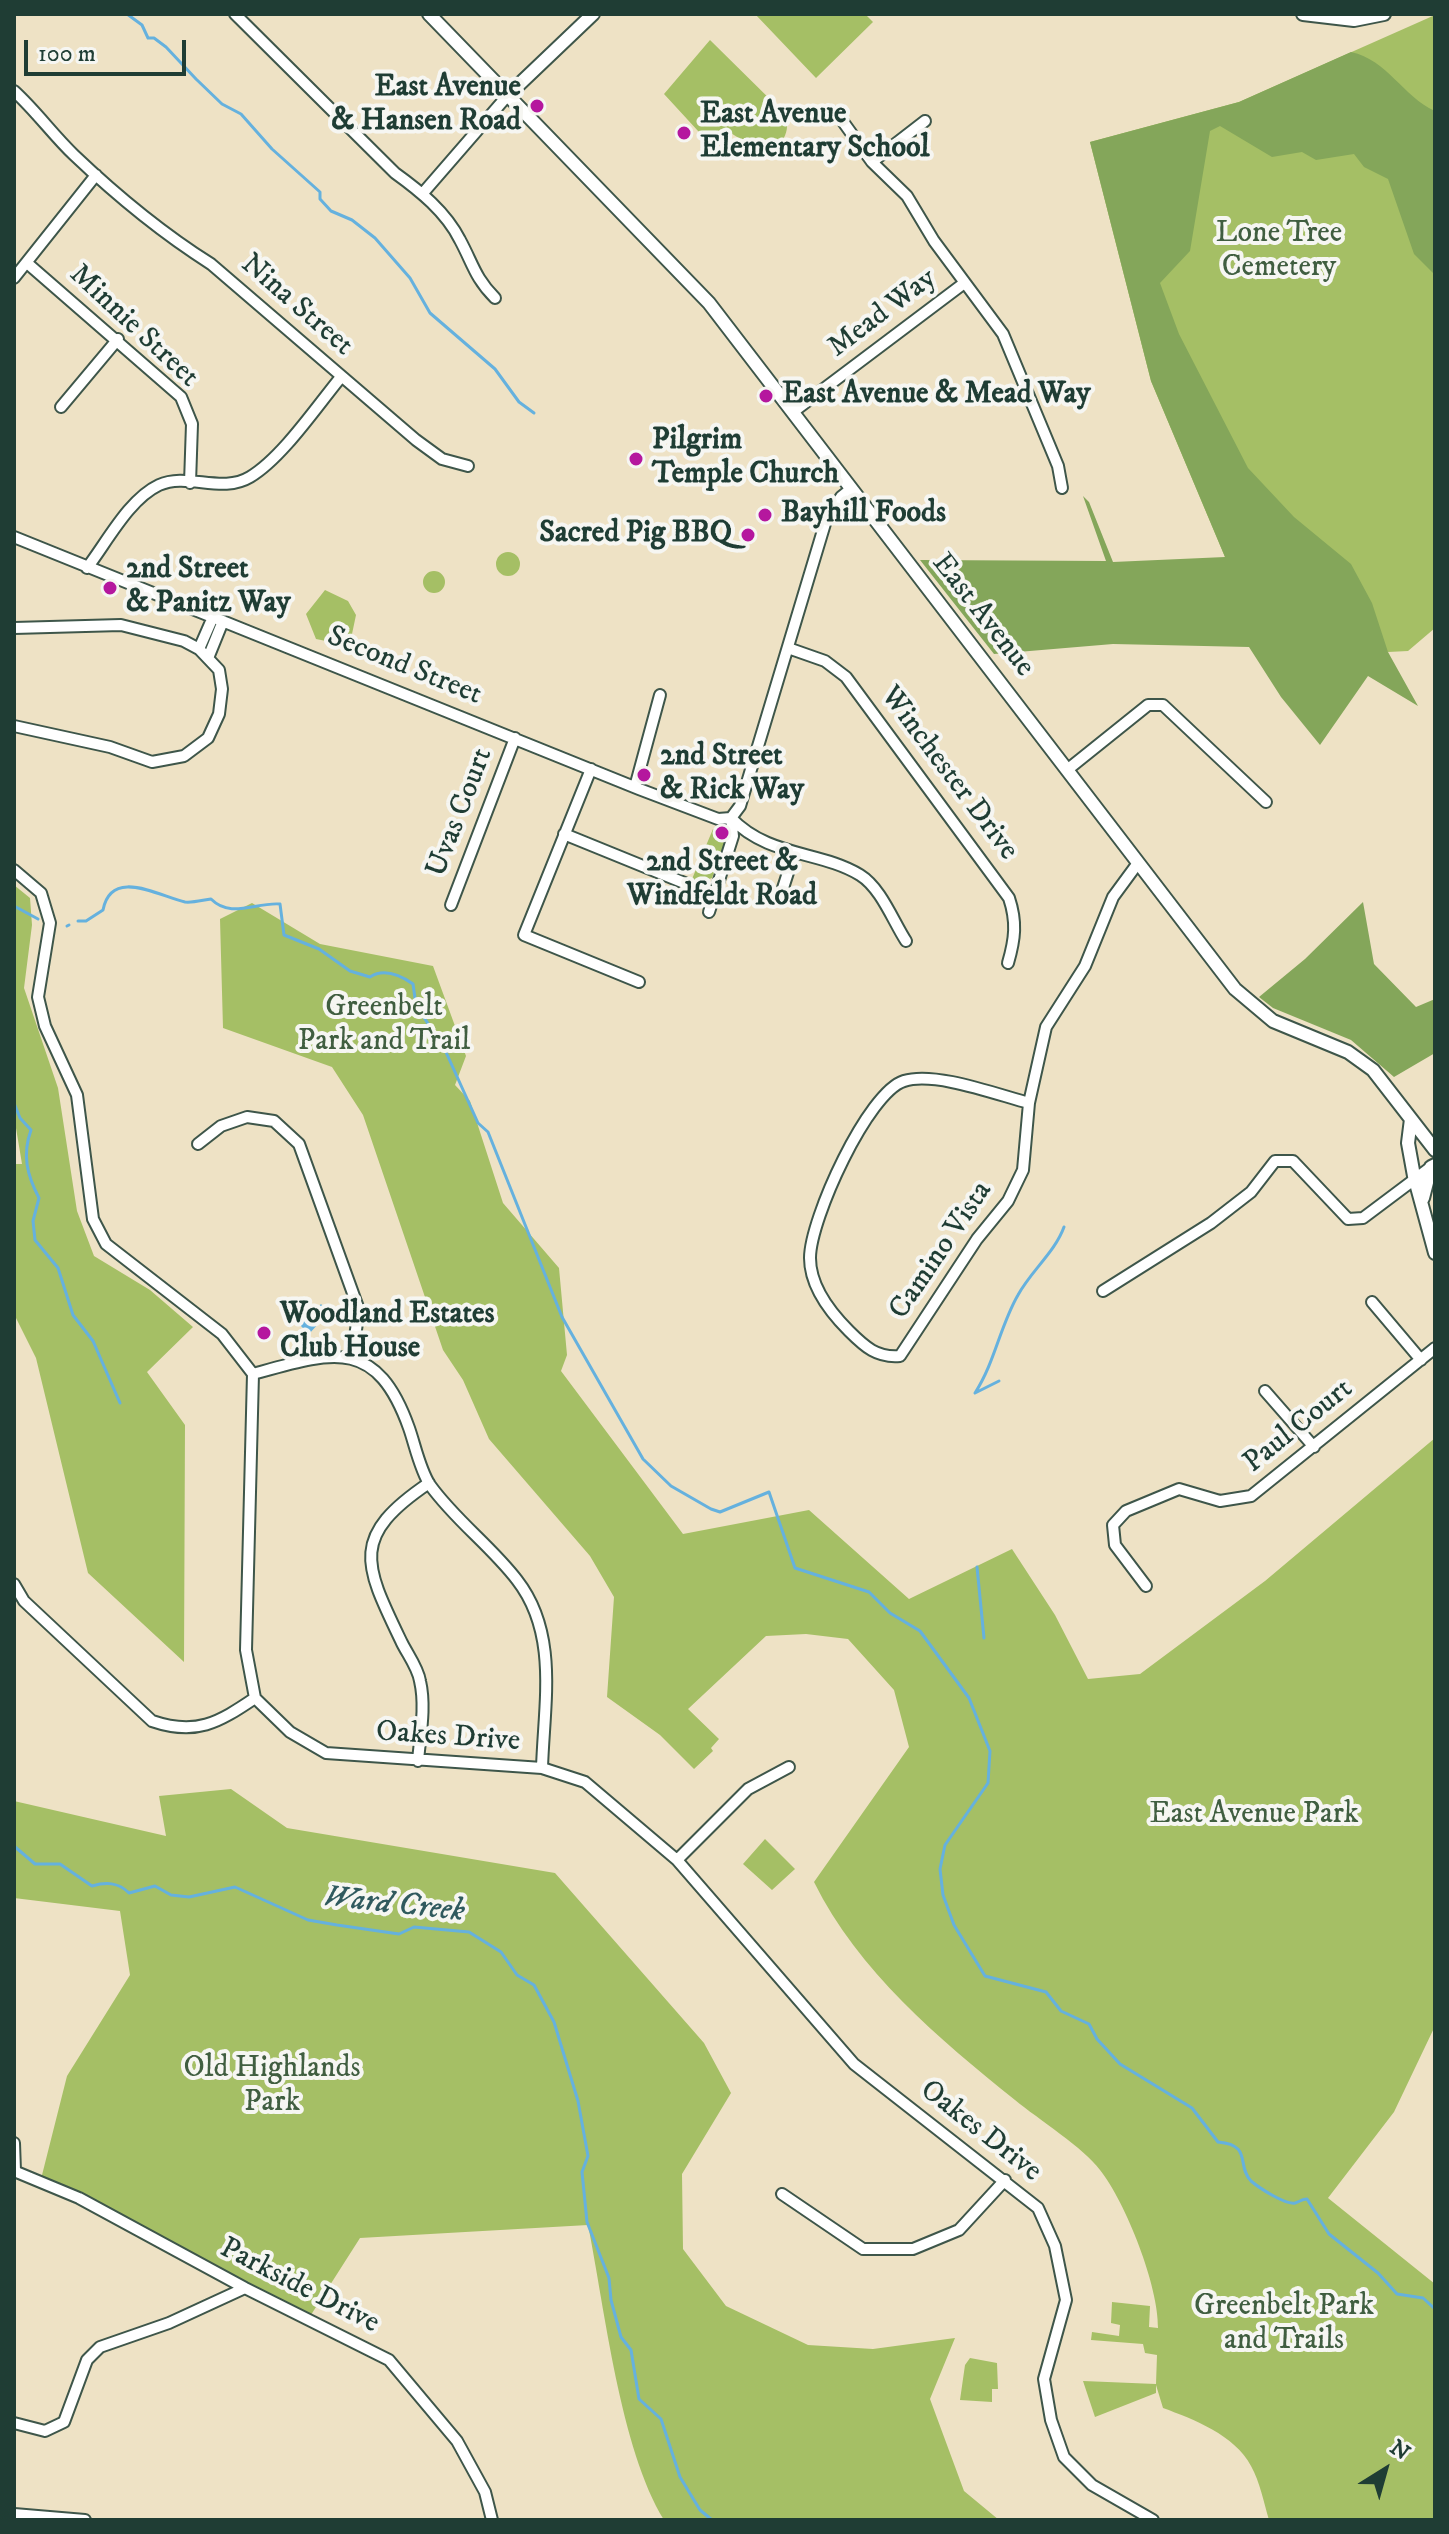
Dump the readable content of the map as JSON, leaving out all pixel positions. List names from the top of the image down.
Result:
{
  "streets": {
    "street": [
      "Nina Street",
      "Mead Way",
      "Minnie Street",
      "East Avenue",
      "Second Street",
      "Winchester Drive",
      "Uvas Court",
      "Camino Vista",
      "Paul Court",
      "Oakes Drive",
      "Parkside Drive"
    ]
  },
  "crossings": [
    ["Mead Way", "East Avenue"],
    ["East Avenue", "Camino Vista"],
    ["Second Street", "Uvas Court"]
  ],
  "water": ["Ward Creek"],
  "parks": [
    "Lone Tree Cemetery",
    "Greenbelt Park and Trail",
    "East Avenue Park",
    "Old Highlands Park",
    "Greenbelt Park and Trails"
  ],
  "places": [
    "East Avenue & Hansen Road",
    "East Avenue Elementary School",
    "East Avenue & Mead Way",
    "Pilgrim Temple Church",
    "Bayhill Foods",
    "Sacred Pig BBQ",
    "2nd Street & Panitz Way",
    "2nd Street & Rick Way",
    "2nd Street & Windfeldt Road",
    "Woodland Estates Club House"
  ],
  "scale_bar": "100 m",
  "north": "top right"
}
